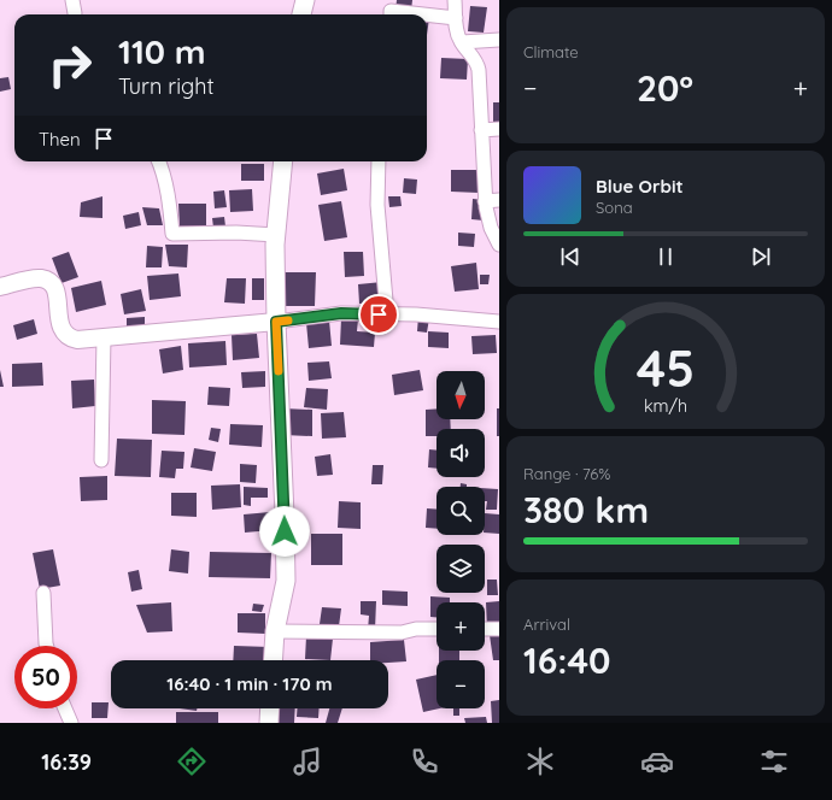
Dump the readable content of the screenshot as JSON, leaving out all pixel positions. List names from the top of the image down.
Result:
{
  "north": "bottom",
  "page": {
    "tile": [
      "Climate",
      ["Range · 76%", "380 km"],
      ["Arrival", "16:40"]
    ],
    "turn": ["110 m", "Turn right"],
    "heat": ["−", "20°", "+"],
    "then": "Then",
    "song": ["Blue Orbit", "Sona"],
    "map_buttons": ["+", "−"],
    "limit": "50",
    "trip": "16:40 · 1 min · 170 m",
    "tabs": "16:39",
    "gauge": ["45", "km/h"]
  }
}
